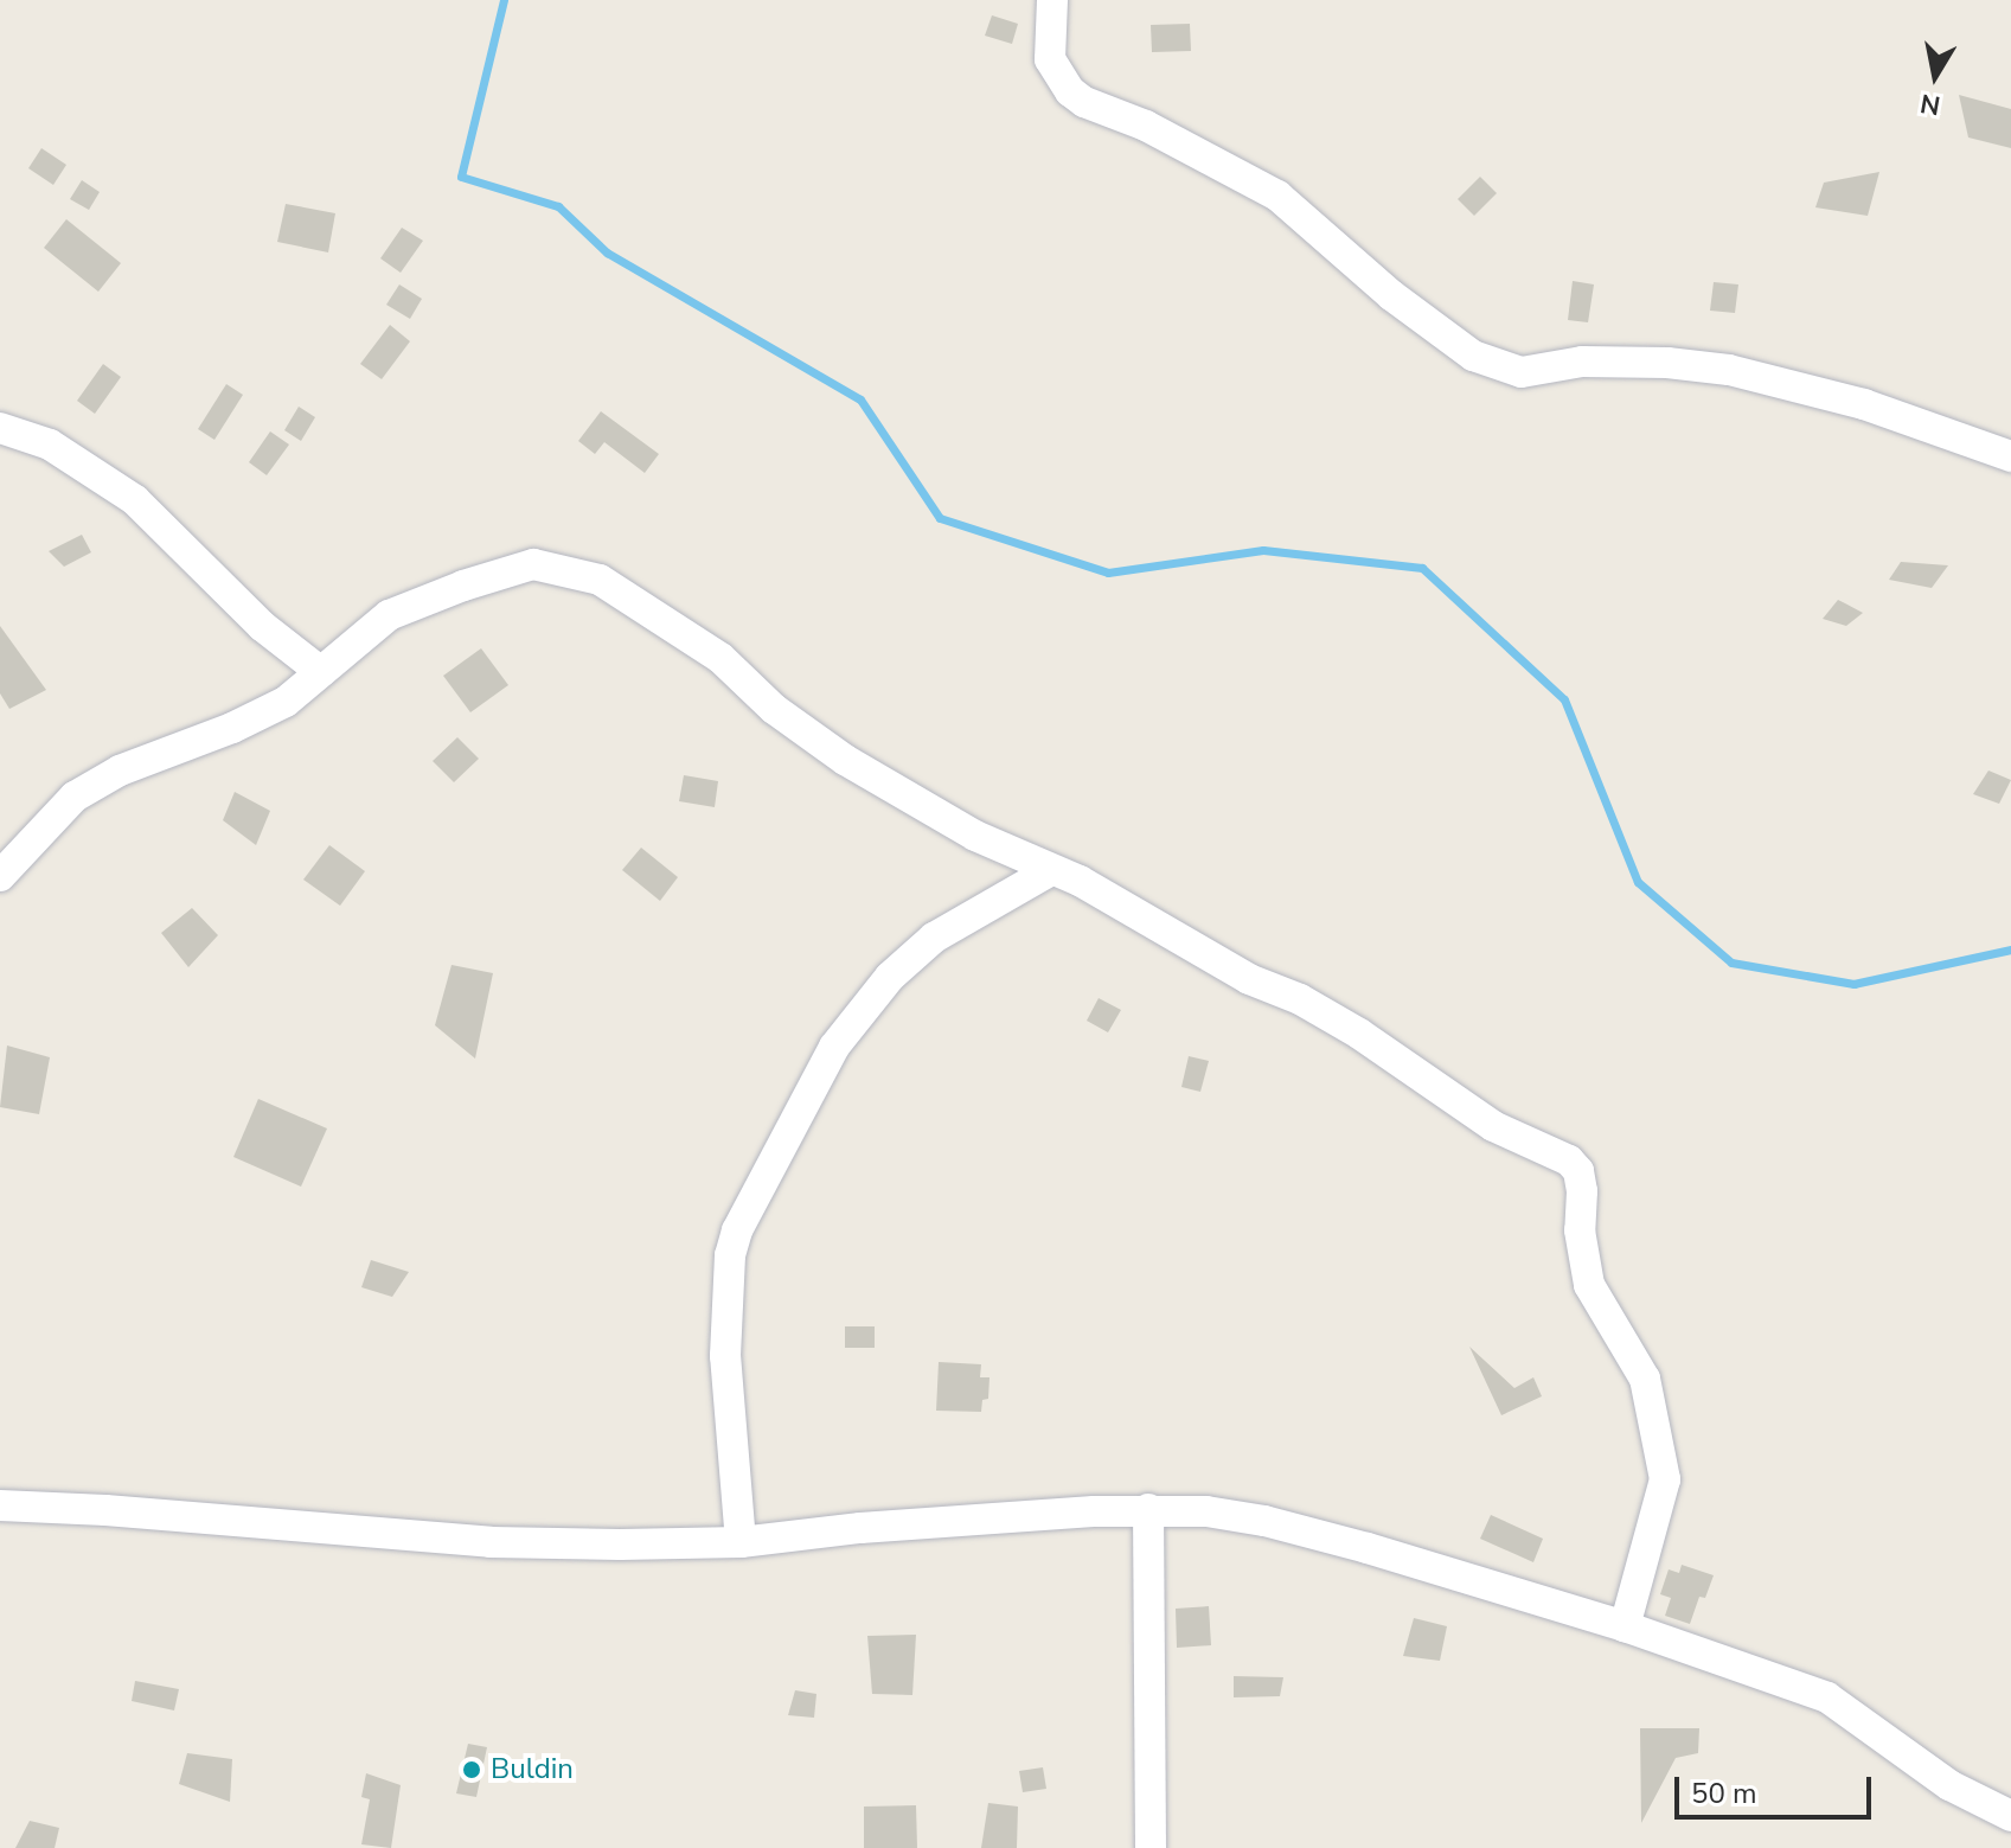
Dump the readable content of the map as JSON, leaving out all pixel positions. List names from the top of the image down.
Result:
{
  "places": ["Buldin"],
  "scale_bar": "50 m",
  "north": "bottom"
}
